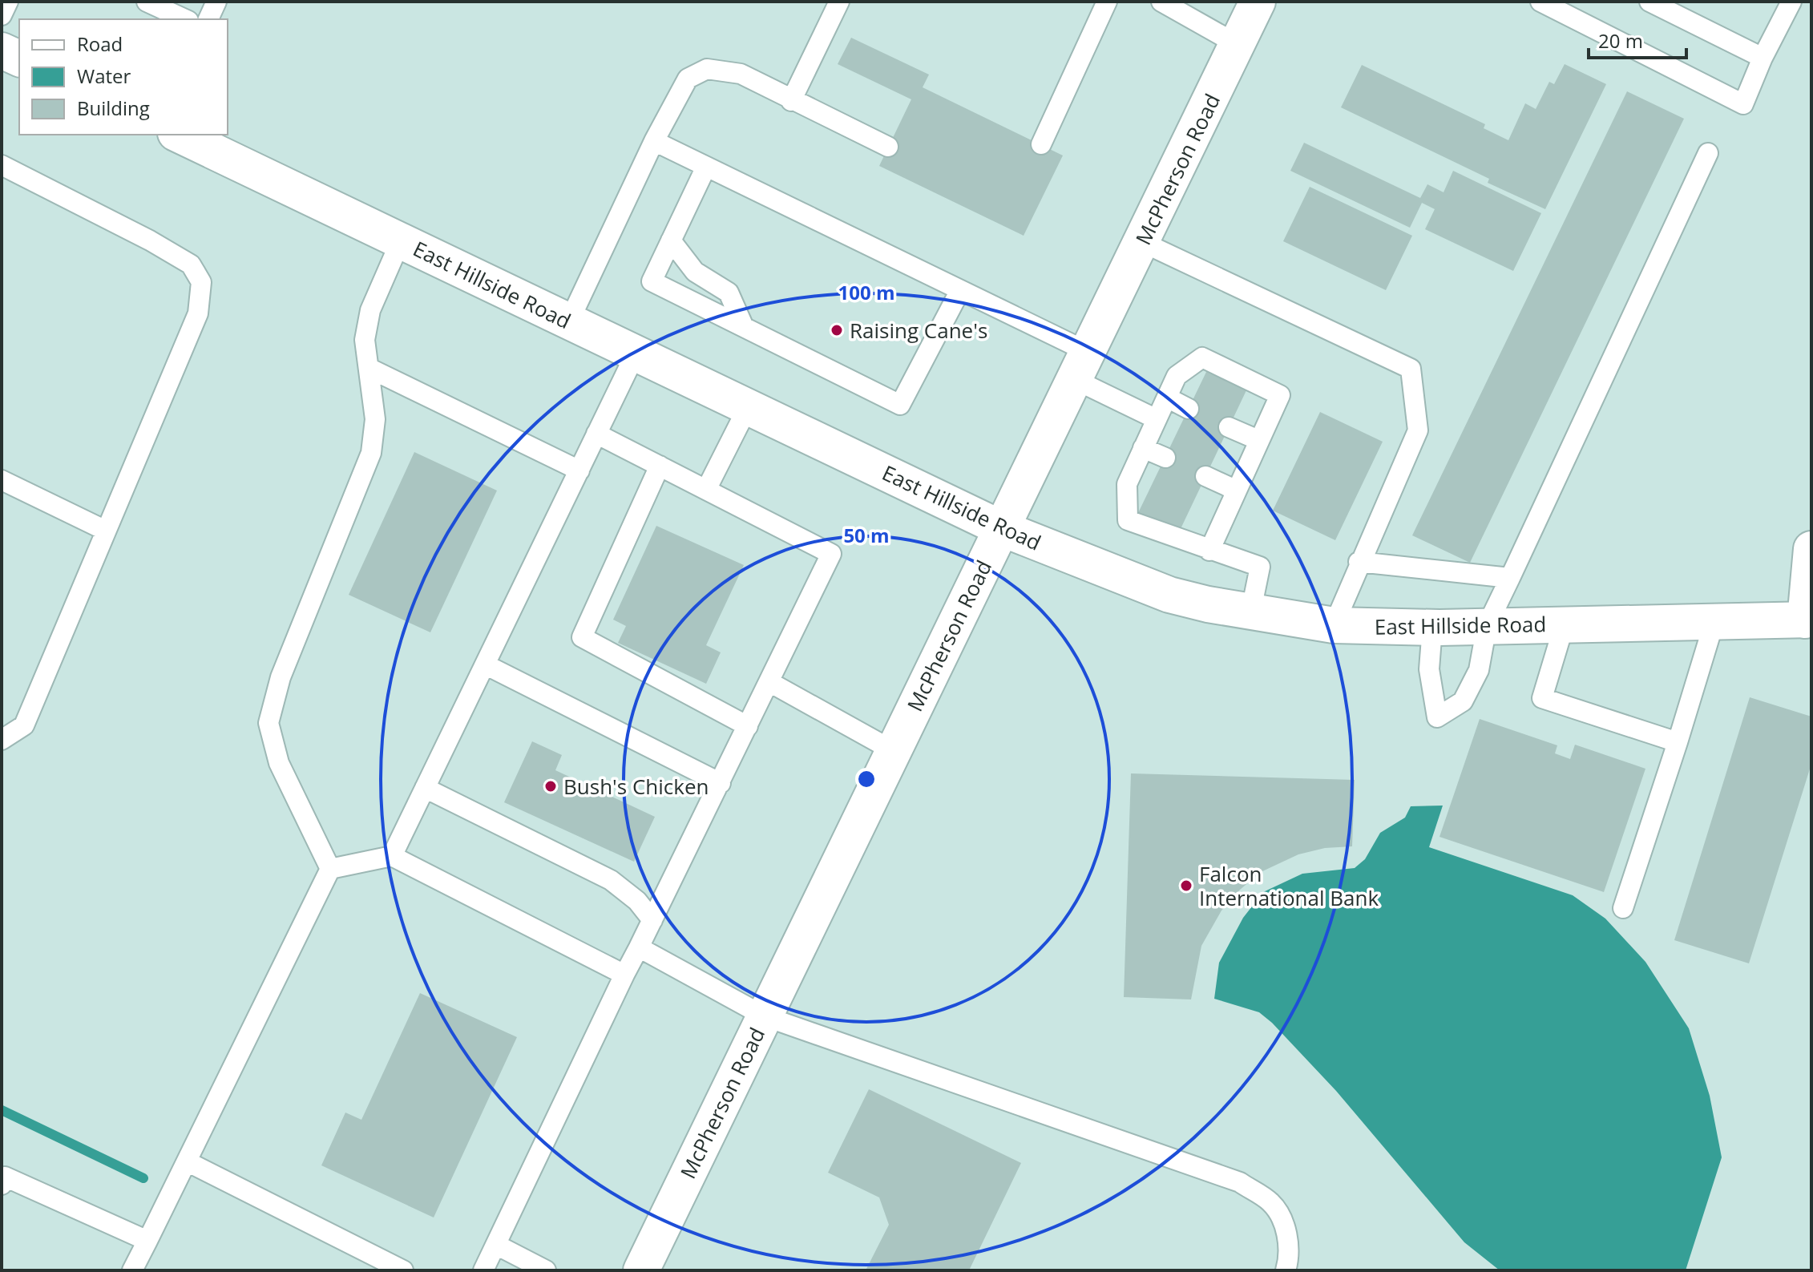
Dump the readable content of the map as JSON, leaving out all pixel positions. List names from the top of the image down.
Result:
{
  "streets": {
    "street": ["McPherson Road", "East Hillside Road"]
  },
  "crossings": [
    ["McPherson Road", "East Hillside Road"]
  ],
  "places": ["Raising Cane's", "Bush's Chicken", "Falcon International Bank"],
  "legend": ["Road", "Water", "Building"],
  "scale_bar": "20 m",
  "rings": ["100 m", "50 m"]
}
